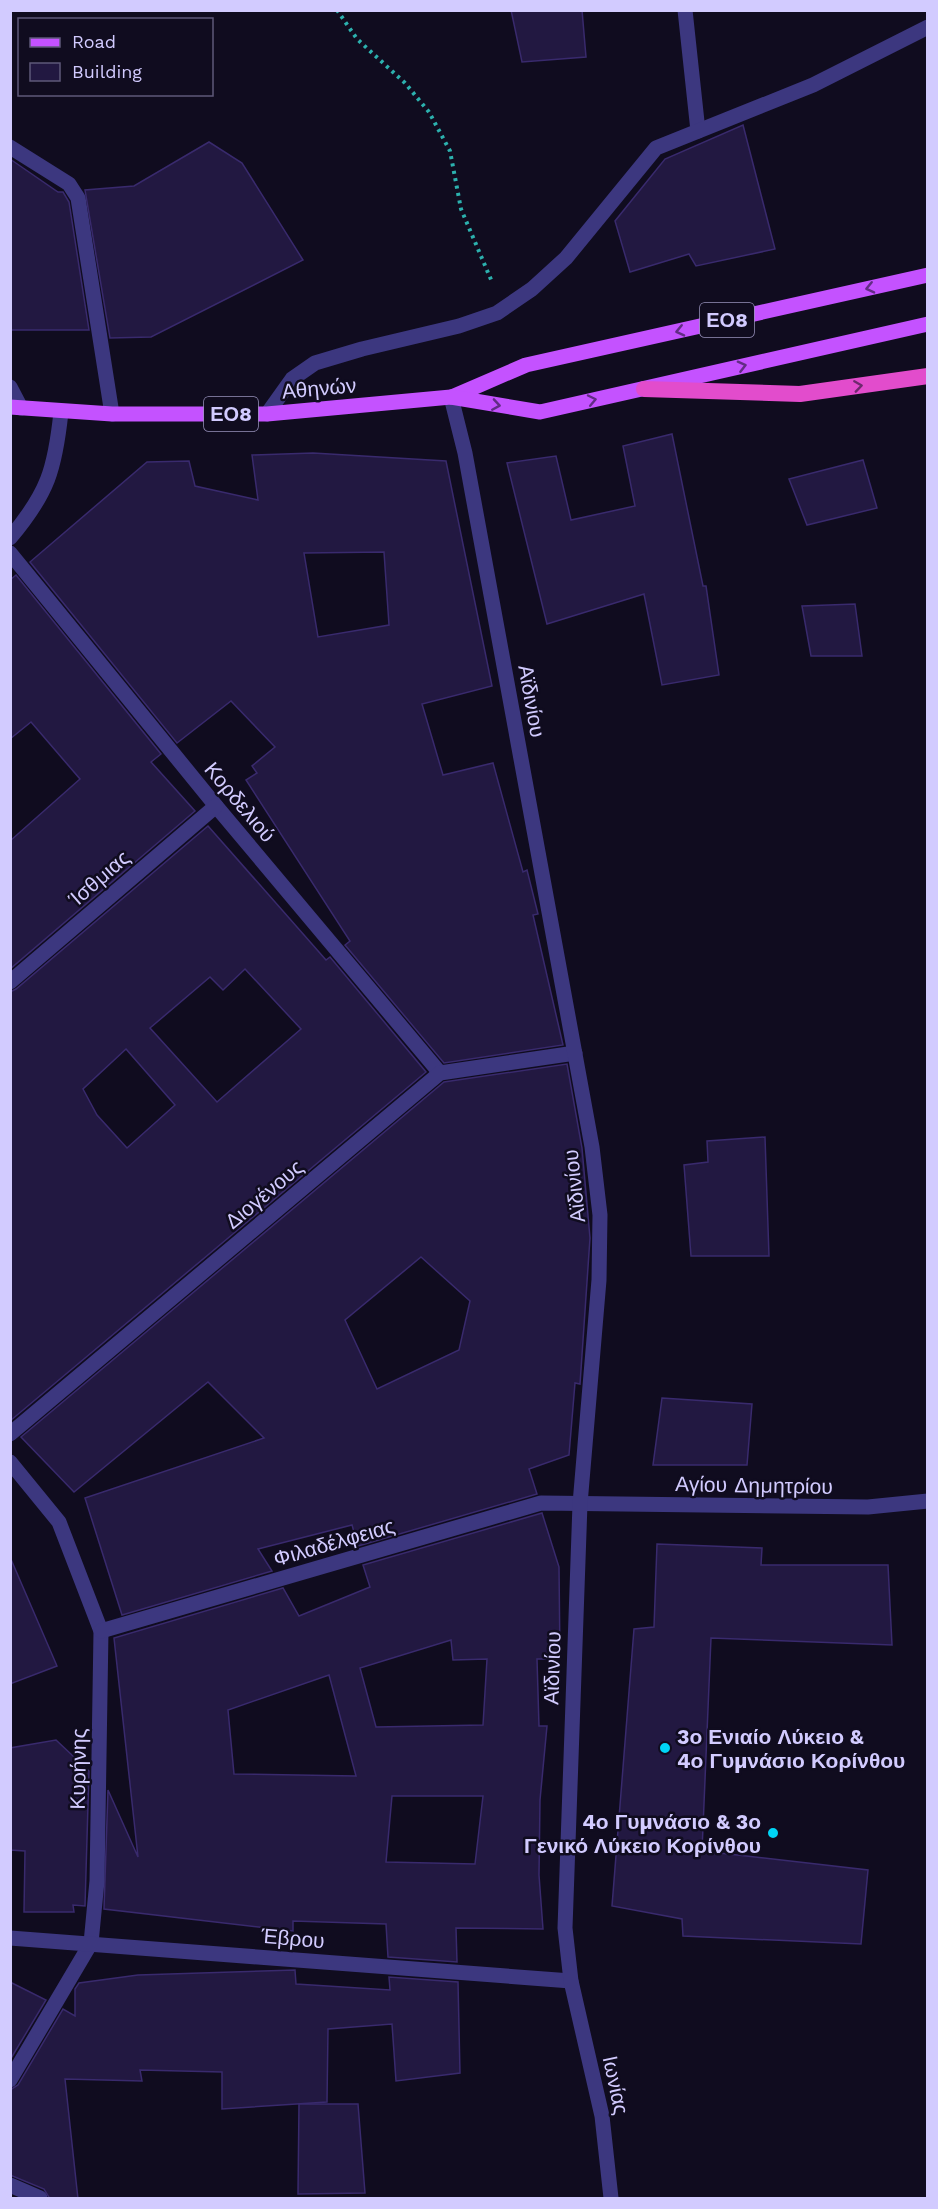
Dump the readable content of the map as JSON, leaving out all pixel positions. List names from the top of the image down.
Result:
{
  "streets": {
    "main road": ["ΕΟ8", "Αθηνών"],
    "street": [
      "Αϊδινίου",
      "Κορδελιού",
      "Ίσθμιας",
      "Διογένους",
      "Αγίου Δημητρίου",
      "Φιλαδέλφειας",
      "Κυρήνης",
      "Έβρου",
      "Ιωνίας"
    ]
  },
  "crossings": [
    ["ΕΟ8", "Αθηνών"],
    ["ΕΟ8", "Αϊδινίου"],
    ["Αθηνών", "Αϊδινίου"],
    ["Αϊδινίου", "Αγίου Δημητρίου"],
    ["Αϊδινίου", "Φιλαδέλφειας"],
    ["Αϊδινίου", "Έβρου"],
    ["Αϊδινίου", "Ιωνίας"],
    ["Κορδελιού", "Ίσθμιας"],
    ["Κορδελιού", "Διογένους"],
    ["Αγίου Δημητρίου", "Φιλαδέλφειας"],
    ["Φιλαδέλφειας", "Κυρήνης"],
    ["Κυρήνης", "Έβρου"],
    ["Έβρου", "Ιωνίας"]
  ],
  "places": ["3ο Ενιαίο Λύκειο & 4ο Γυμνάσιο Κορίνθου", "4ο Γυμνάσιο & 3ο Γενικό Λύκειο Κορίνθου"],
  "legend": ["Road", "Building"]
}
